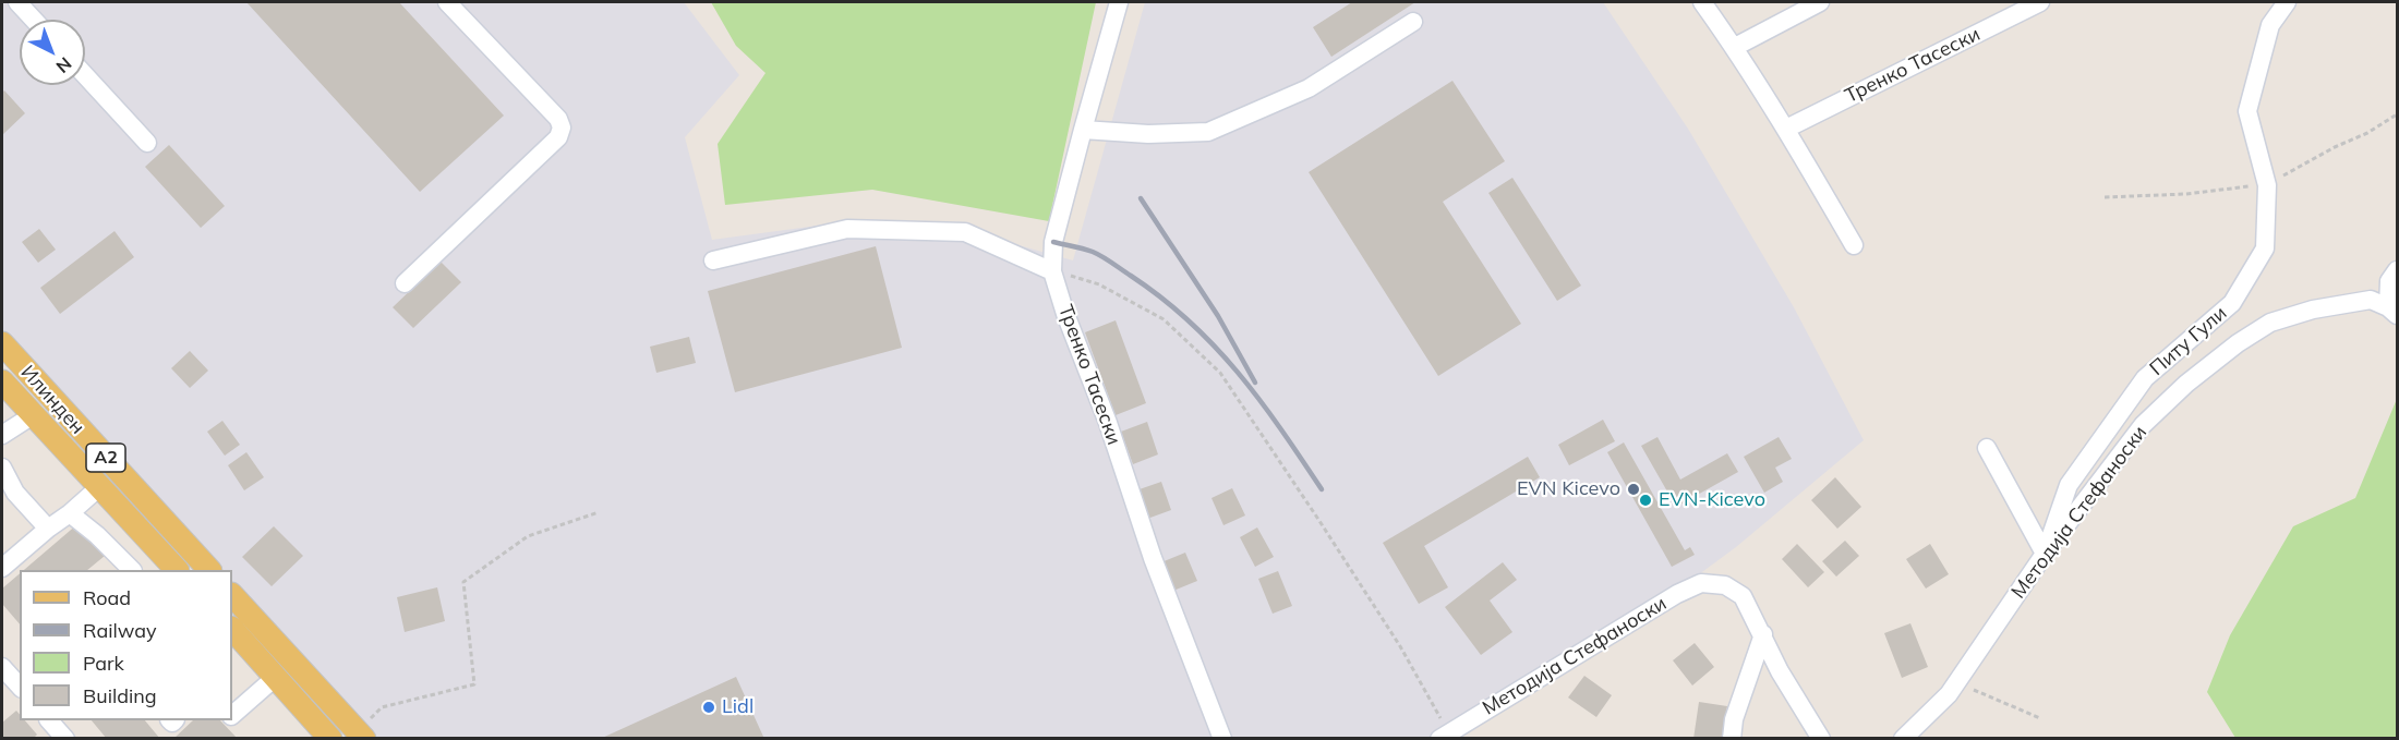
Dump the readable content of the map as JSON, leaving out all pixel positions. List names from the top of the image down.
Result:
{
  "streets": {
    "main road": ["Илинден", "A2"],
    "street": ["Тренко Тасески", "Питу Гули", "Методија Стефаноски"]
  },
  "crossings": [
    ["Питу Гули", "Методија Стефаноски"]
  ],
  "places": ["EVN Kicevo", "EVN-Kicevo", "Lidl"],
  "legend": [
    "Road",
    "Railway",
    "Park",
    "Building"
  ],
  "north": "bottom right"
}
